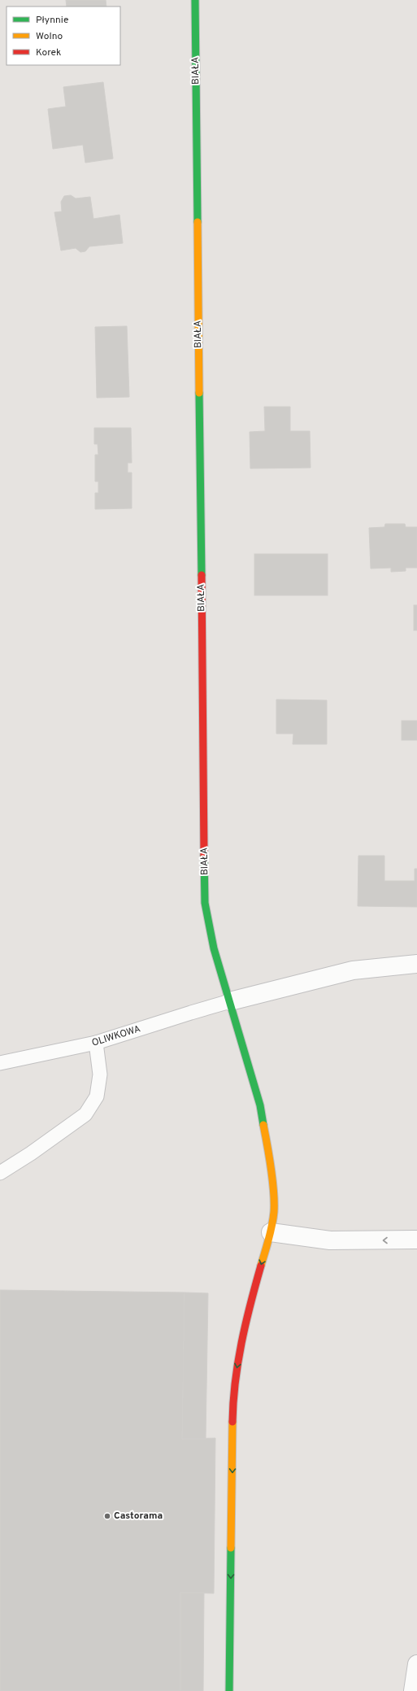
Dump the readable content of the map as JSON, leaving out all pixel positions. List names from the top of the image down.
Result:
{
  "streets": {
    "street": ["BIAŁA"],
    "lane": ["OLIWKOWA"]
  },
  "crossings": [
    ["BIAŁA", "OLIWKOWA"]
  ],
  "places": ["Castorama"],
  "legend": ["Płynnie", "Wolno", "Korek"]
}
